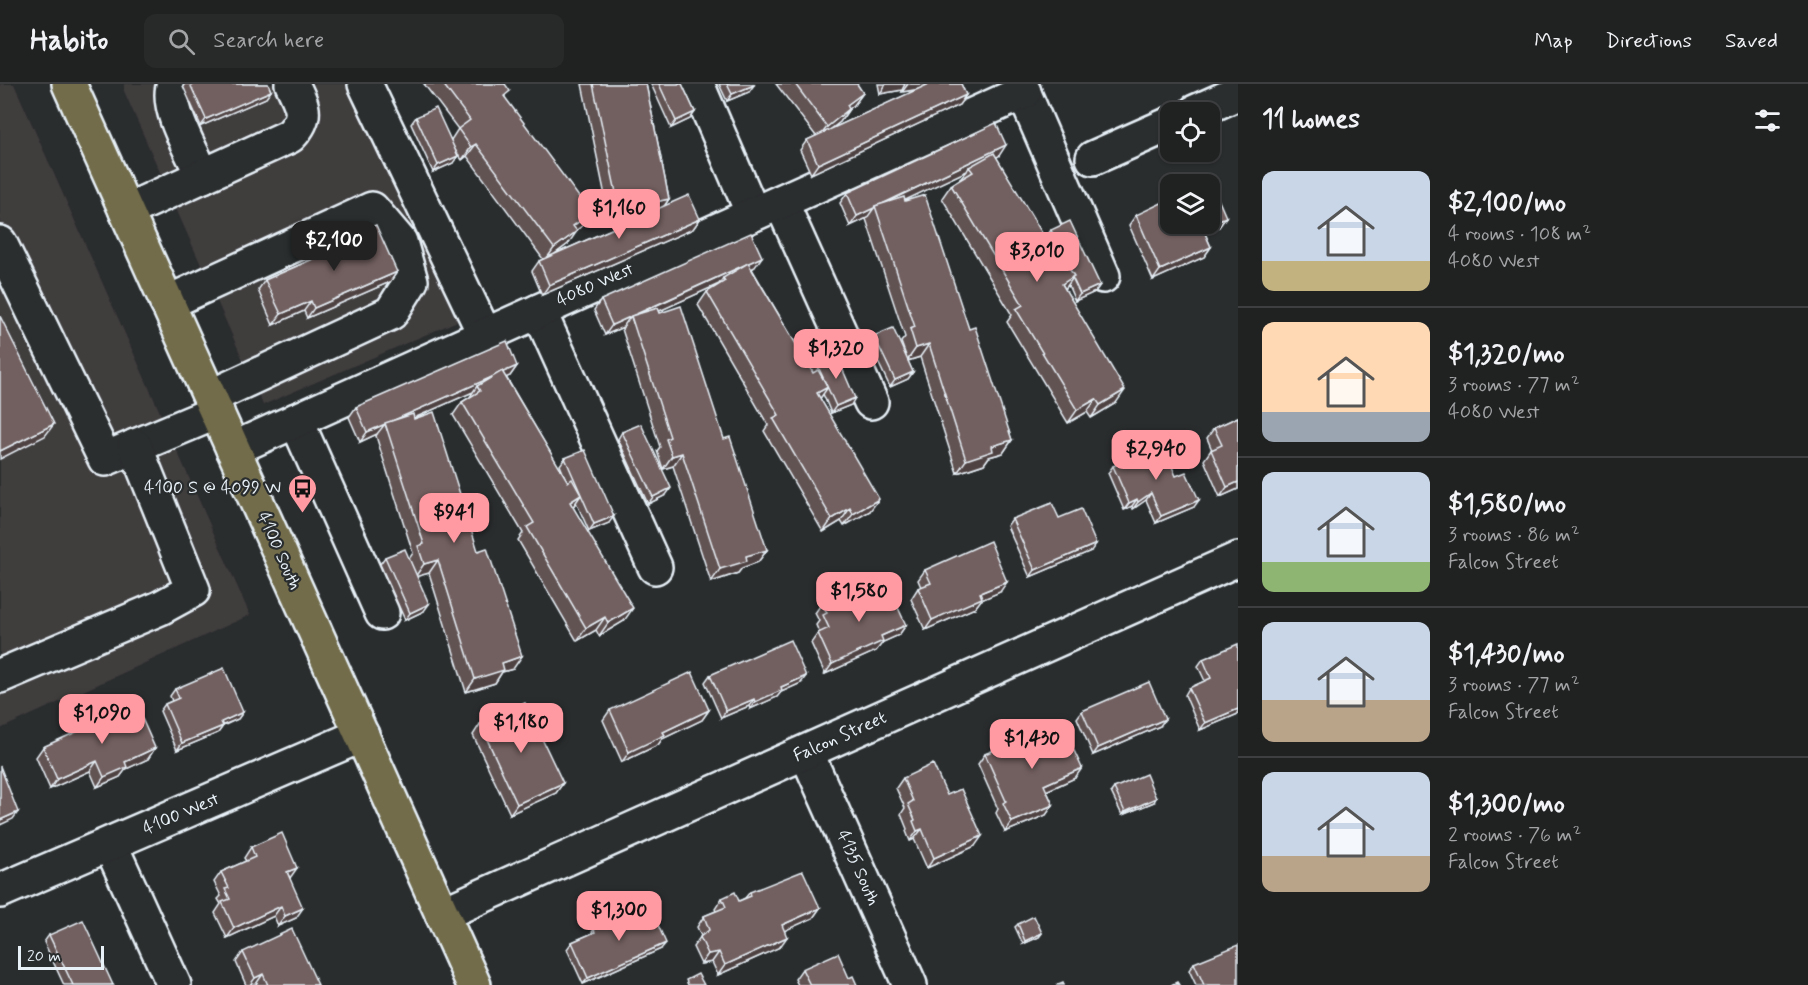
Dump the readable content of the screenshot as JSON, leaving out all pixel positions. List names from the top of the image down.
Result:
{
  "streets": {
    "main road": ["4100 South"],
    "street": [
      "4080 West",
      "Falcon Street",
      "4100 West",
      "4135 South"
    ]
  },
  "crossings": [
    ["4080 West", "4100 South"],
    ["4100 South", "Falcon Street"],
    ["4100 South", "4100 West"],
    ["Falcon Street", "4135 South"]
  ],
  "places": {
    "bus stop": ["4100 S @ 4099 W"]
  },
  "scale_bar": "20 m",
  "page": {
    "header": "Habito",
    "search": "Search here",
    "nav": ["Map", "Directions", "Saved"],
    "heading": "11 homes",
    "list": [
      {
        "name": "$2,100/mo",
        "note": "4 rooms · 108 m² · 4080 West"
      },
      {
        "name": "$1,320/mo",
        "note": "3 rooms · 77 m² · 4080 West"
      },
      {
        "name": "$1,580/mo",
        "note": "3 rooms · 86 m² · Falcon Street"
      },
      {
        "name": "$1,430/mo",
        "note": "3 rooms · 77 m² · Falcon Street"
      },
      {
        "name": "$1,300/mo",
        "note": "2 rooms · 76 m² · Falcon Street"
      }
    ],
    "price": [
      "$1,160",
      "$2,100",
      "$3,010",
      "$1,320",
      "$2,940",
      "$941",
      "$1,580",
      "$1,090",
      "$1,180",
      "$1,430",
      "$1,300"
    ],
    "scale": "20 m"
  }
}
